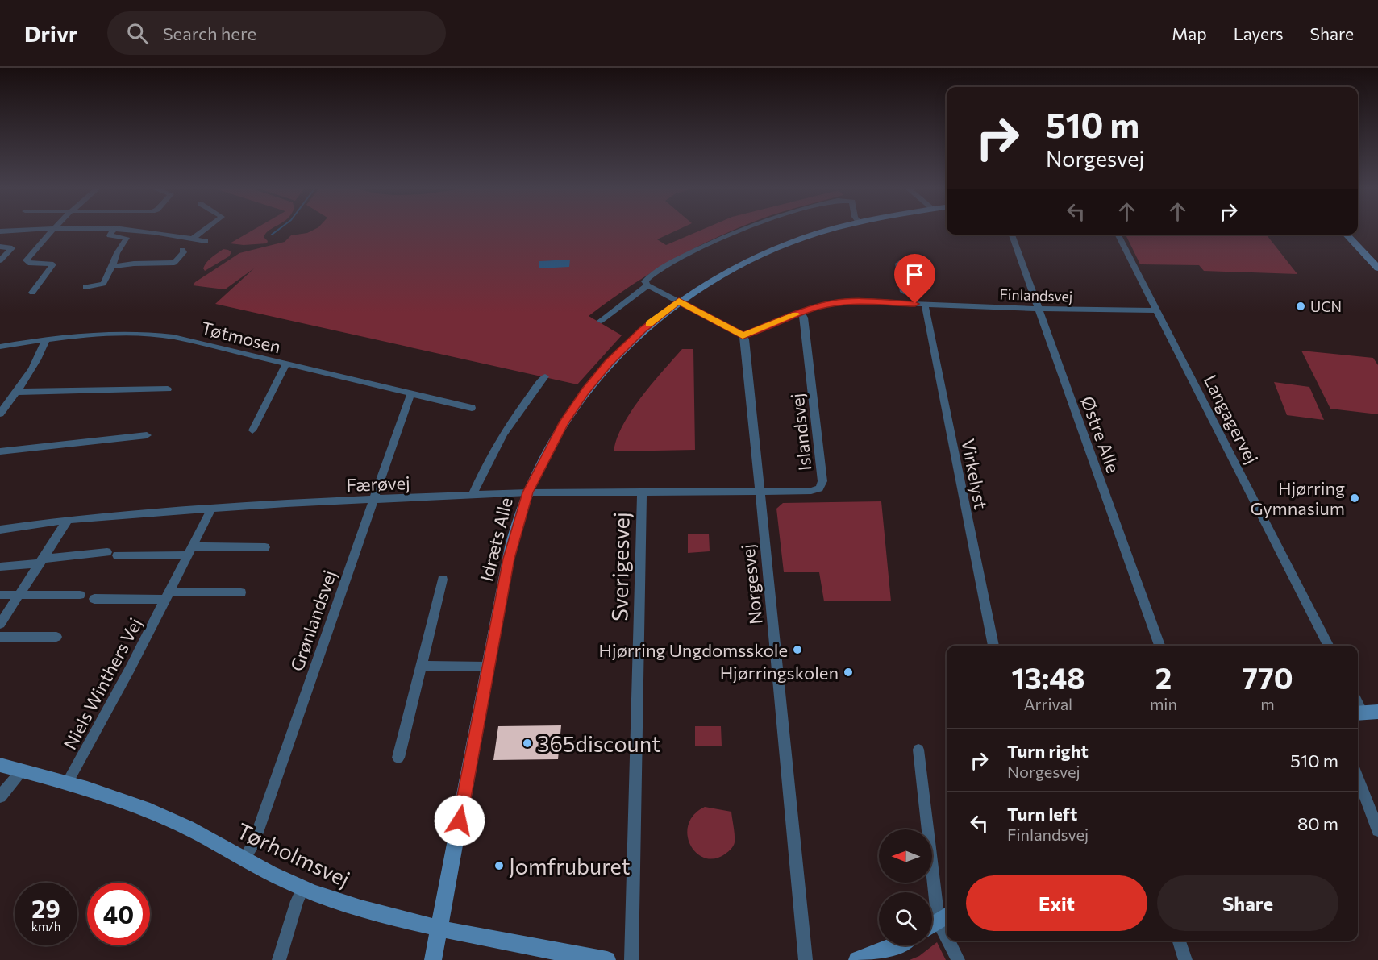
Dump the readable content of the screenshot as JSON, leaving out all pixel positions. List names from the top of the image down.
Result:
{
  "streets": {
    "street": [
      "Finlandsvej",
      "Tøtmosen",
      "Langagervej",
      "Islandsvej",
      "Østre Alle",
      "Virkelyst",
      "Færøvej",
      "Idræts Alle",
      "Sverigesvej",
      "Norgesvej",
      "Grønlandsvej",
      "Niels Winthers Vej",
      "Tørholmsvej"
    ]
  },
  "crossings": [
    ["Finlandsvej", "Langagervej"],
    ["Finlandsvej", "Islandsvej"],
    ["Finlandsvej", "Østre Alle"],
    ["Finlandsvej", "Virkelyst"],
    ["Finlandsvej", "Norgesvej"],
    ["Tøtmosen", "Grønlandsvej"],
    ["Islandsvej", "Færøvej"],
    ["Islandsvej", "Norgesvej"],
    ["Færøvej", "Idræts Alle"],
    ["Færøvej", "Sverigesvej"],
    ["Færøvej", "Norgesvej"],
    ["Færøvej", "Grønlandsvej"],
    ["Færøvej", "Niels Winthers Vej"],
    ["Idræts Alle", "Tørholmsvej"],
    ["Grønlandsvej", "Tørholmsvej"],
    ["Niels Winthers Vej", "Tørholmsvej"]
  ],
  "places": [
    "UCN",
    "Hjørring Gymnasium",
    "Hjørring Ungdomsskole",
    "Hjørringskolen",
    "365discount",
    "Jomfruburet"
  ],
  "north": "left",
  "page": {
    "header": "Drivr",
    "search": "Search here",
    "nav": ["Map", "Layers", "Share"],
    "turn": ["510 m", "Norgesvej"],
    "eta": [
      "13:48",
      "Arrival",
      "2",
      "min",
      "770",
      "m"
    ],
    "list": [
      {
        "name": "Turn right",
        "note": "Norgesvej",
        "value": "510 m"
      },
      {
        "name": "Turn left",
        "note": "Finlandsvej",
        "value": "80 m"
      }
    ],
    "buttons": ["Exit", "Share"],
    "speed": "29 km/h",
    "limit": "40"
  }
}
